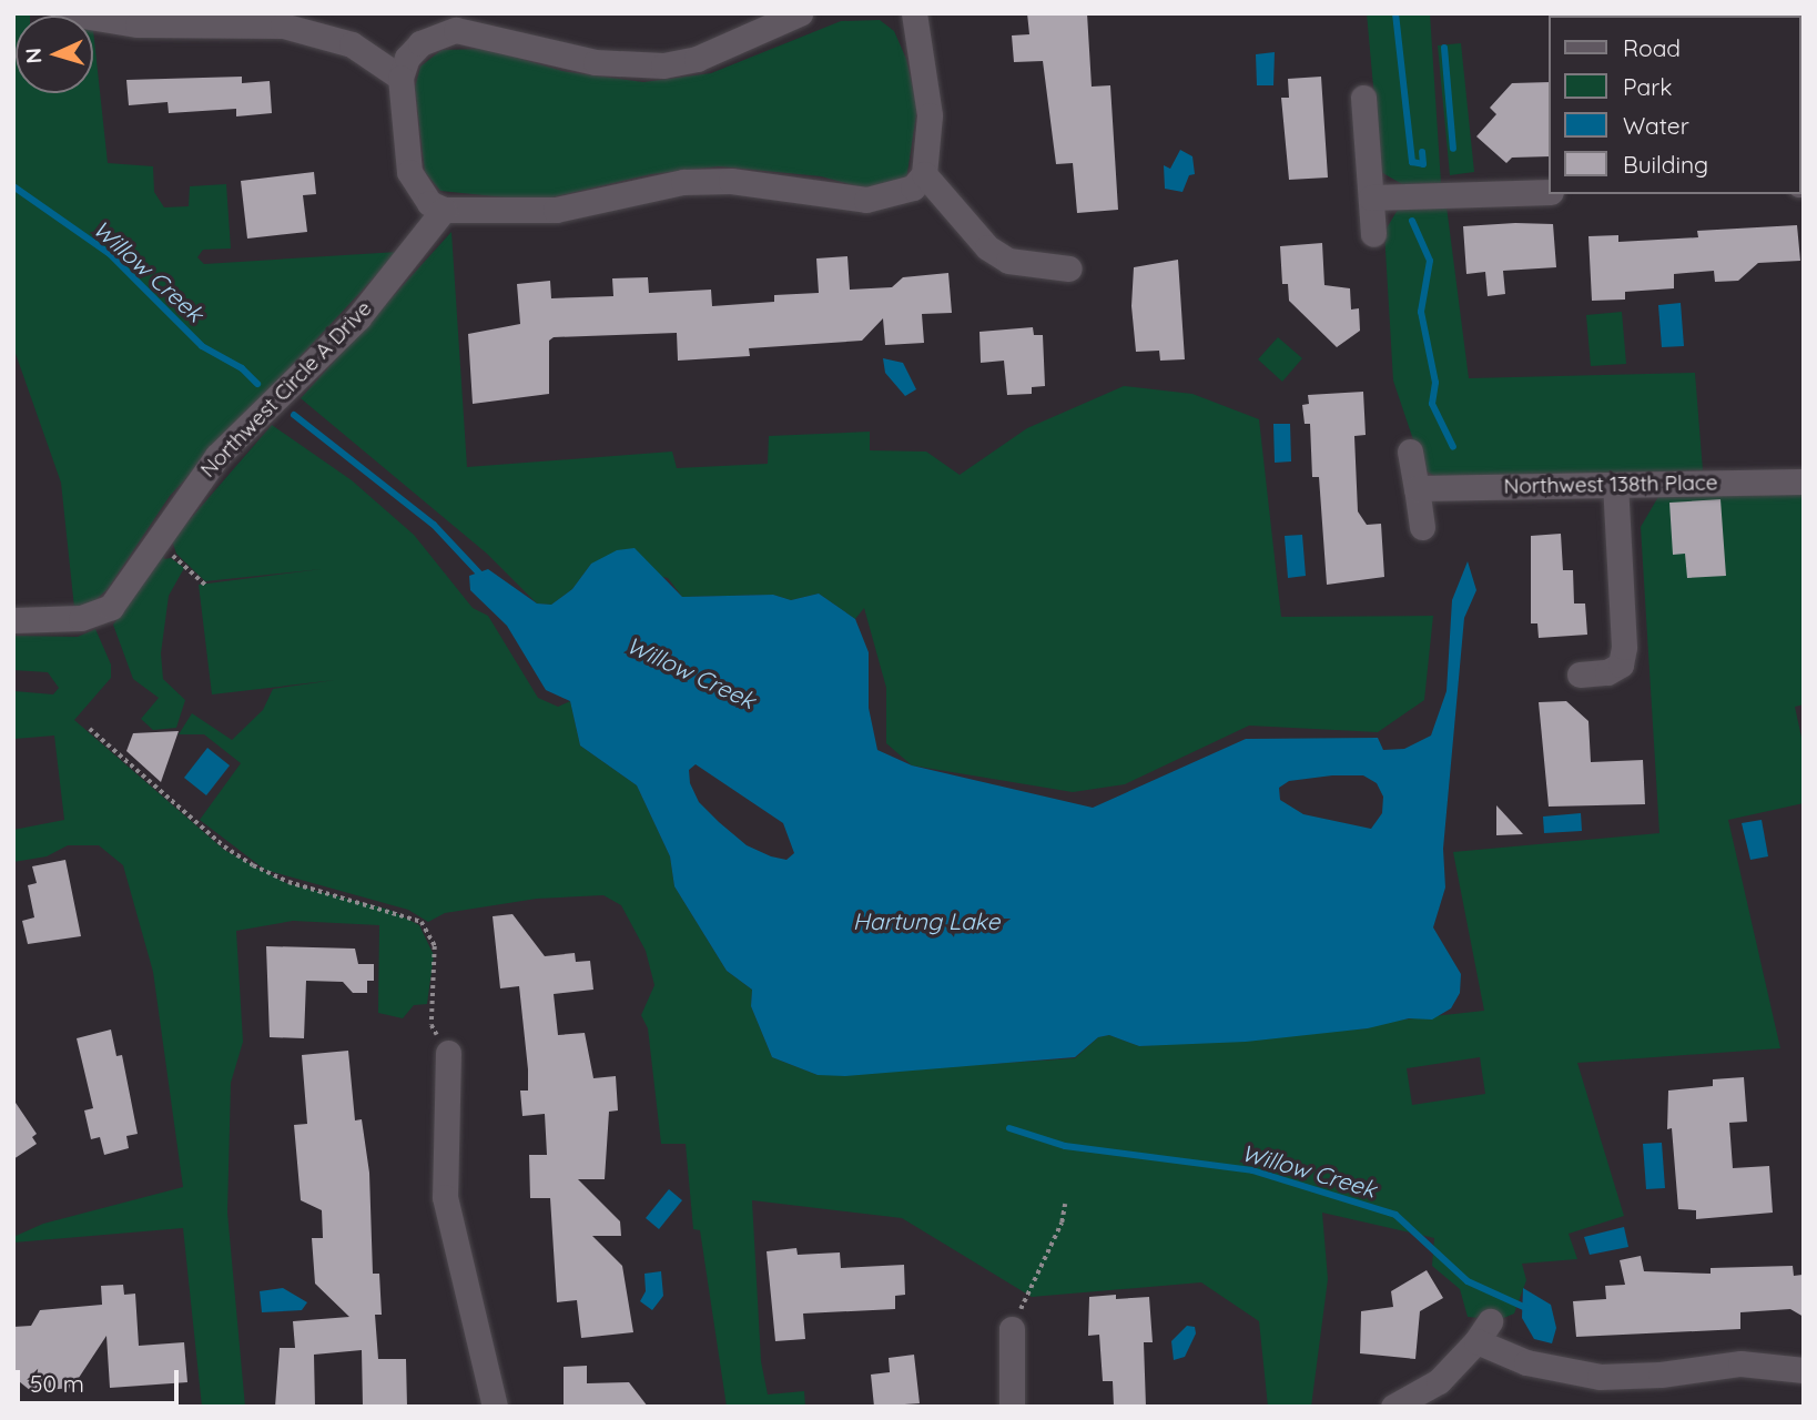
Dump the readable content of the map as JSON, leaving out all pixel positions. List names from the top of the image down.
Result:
{
  "streets": {
    "street": ["Northwest Circle A Drive", "Northwest 138th Place"]
  },
  "water": ["Willow Creek", "Hartung Lake"],
  "legend": [
    "Road",
    "Park",
    "Water",
    "Building"
  ],
  "scale_bar": "50 m",
  "north": "left"
}
